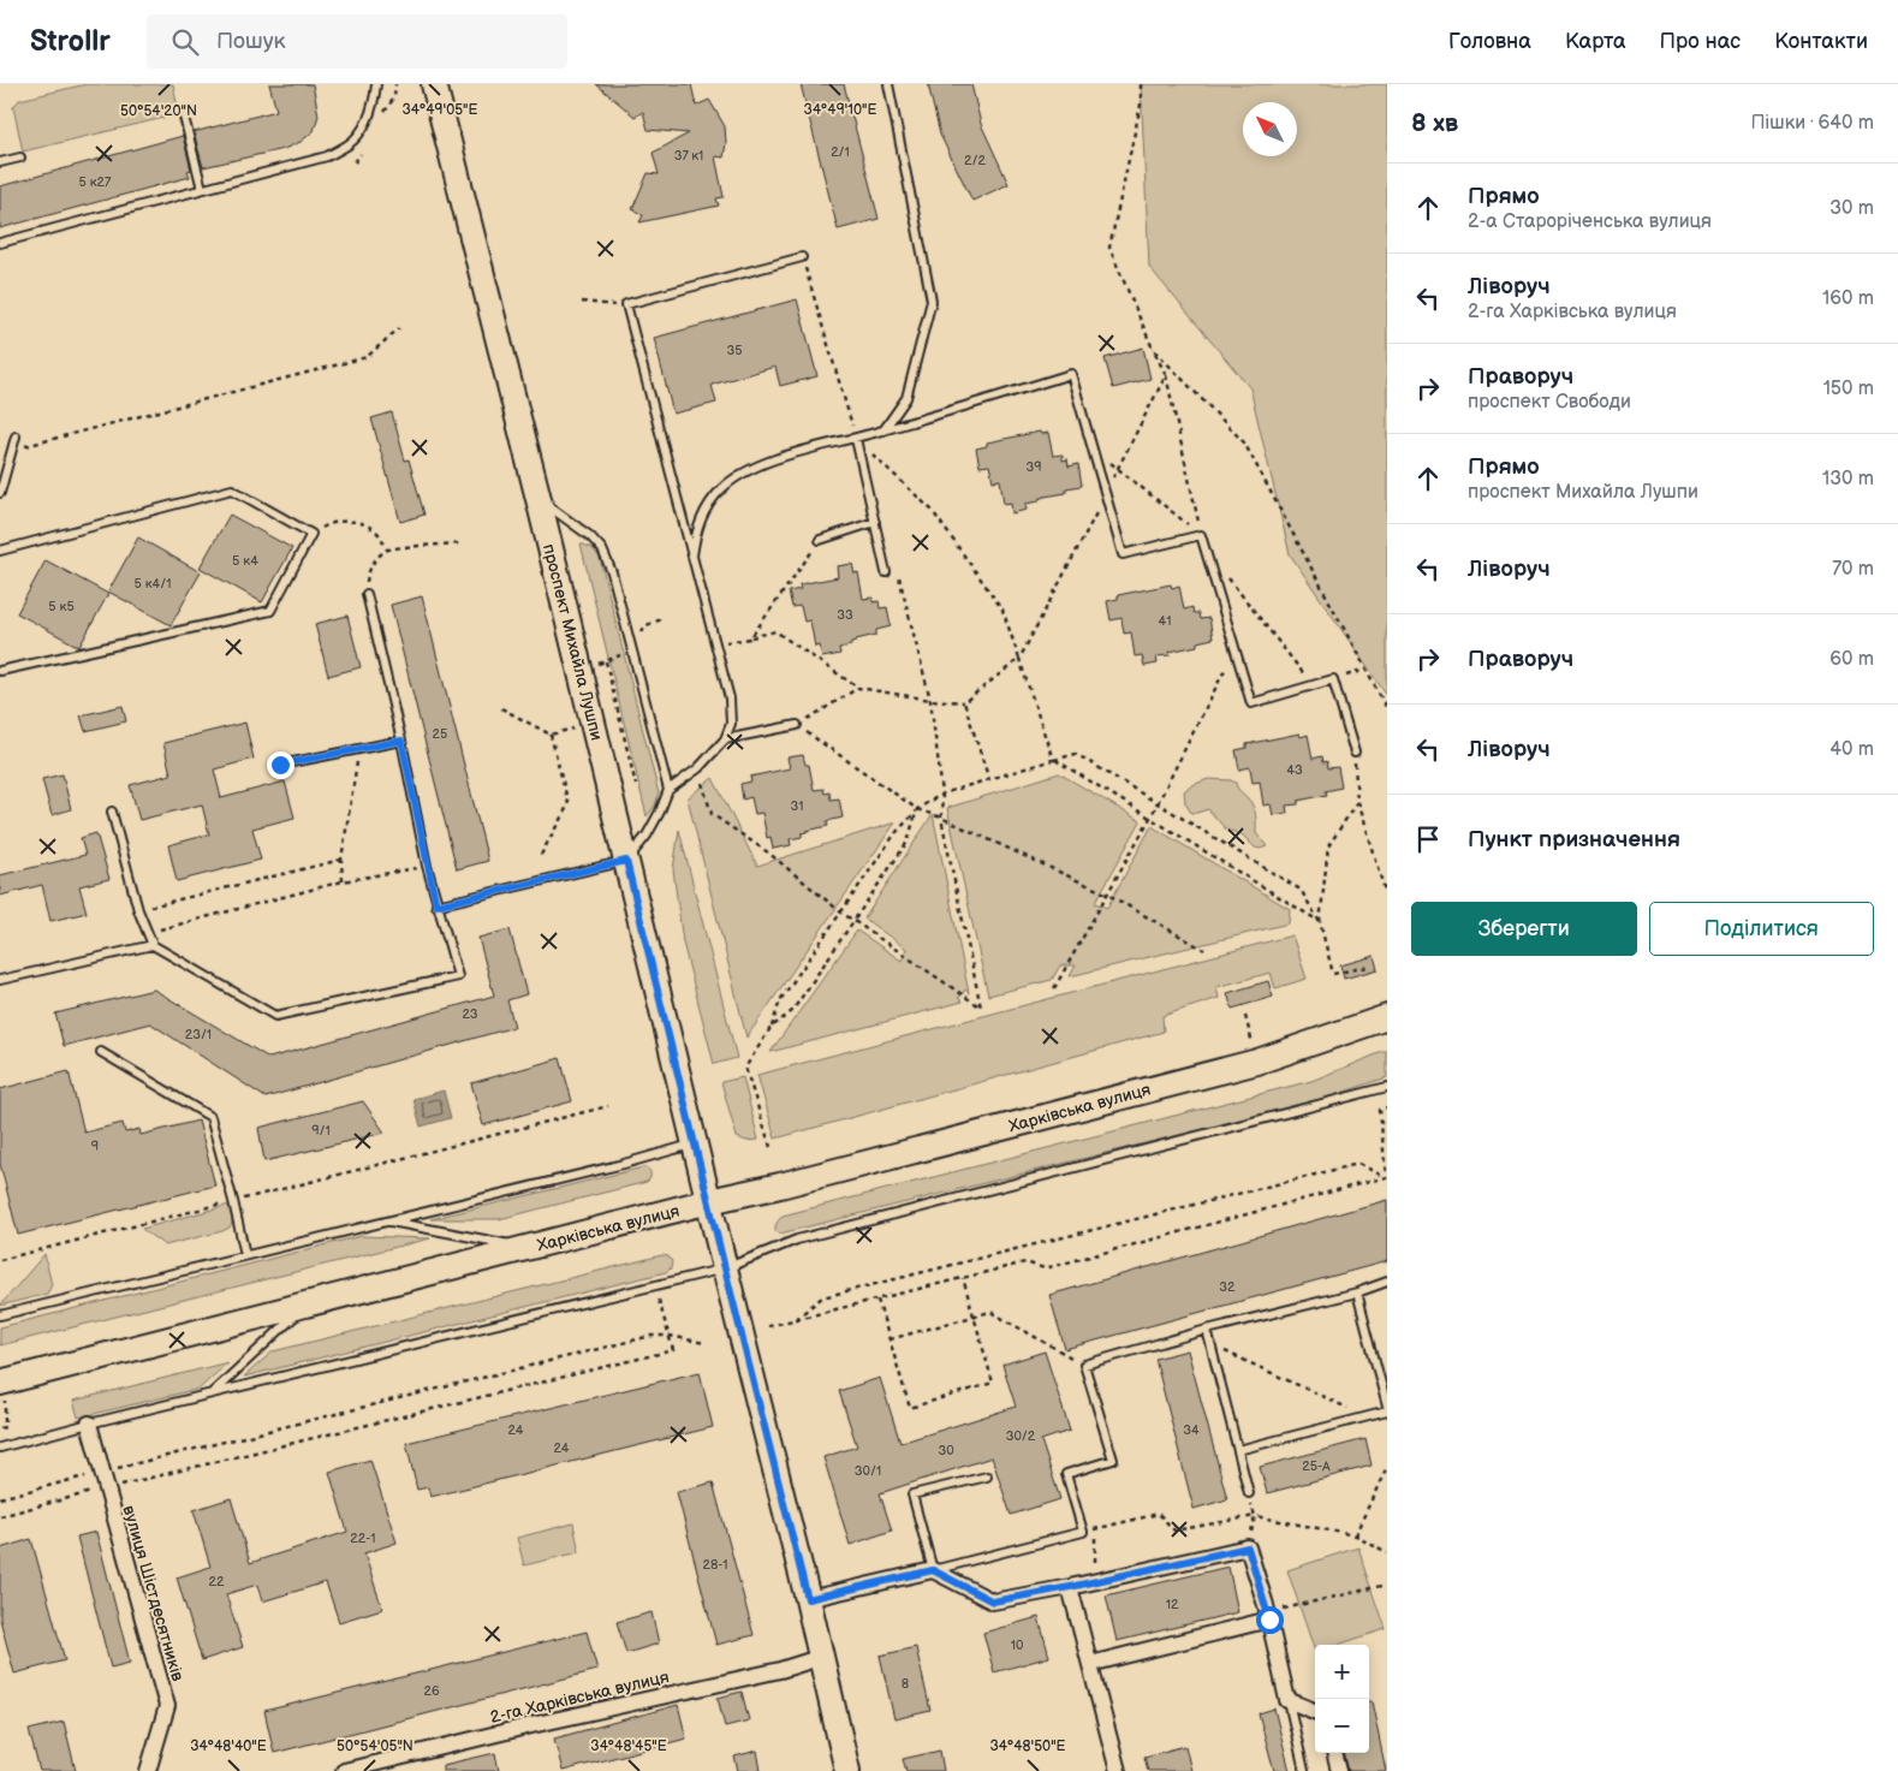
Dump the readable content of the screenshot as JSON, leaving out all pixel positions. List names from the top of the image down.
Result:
{
  "streets": {
    "main road": ["проспект Михайла Лушпи", "Харківська вулиця"],
    "street": ["вулиця Шістдесятників", "2-га Харківська вулиця"]
  },
  "crossings": [
    ["проспект Михайла Лушпи", "Харківська вулиця"],
    ["проспект Михайла Лушпи", "2-га Харківська вулиця"]
  ],
  "house_numbers": [
    "2/1",
    "37 к1",
    "2/2",
    "5 к27",
    "35",
    "39",
    "5 к4",
    "5 к4/1",
    "5 к5",
    "33",
    "41",
    "25",
    "43",
    "31",
    "23",
    "23/1",
    "9/1",
    "9",
    "32",
    "24",
    "34",
    "30/2",
    "24",
    "30",
    "25-А",
    "30/1",
    "22-1",
    "28-1",
    "22",
    "12",
    "10",
    "8",
    "26"
  ],
  "north": "top left",
  "page": {
    "header": "Strollr",
    "search": "Пошук",
    "nav": [
      "Головна",
      "Карта",
      "Про нас",
      "Контакти"
    ],
    "heading": ["8 хв", "Пішки · 640 m"],
    "list": [
      ["Прямо", "2-а Староріченська вулиця", "30 m"],
      ["Ліворуч", "2-га Харківська вулиця", "160 m"],
      ["Праворуч", "проспект Свободи", "150 m"],
      ["Прямо", "проспект Михайла Лушпи", "130 m"],
      ["Ліворуч", "70 m"],
      ["Праворуч", "60 m"],
      ["Ліворуч", "40 m"],
      "Пункт призначення"
    ],
    "buttons": ["Зберегти", "Поділитися"],
    "map_buttons": ["+", "−"]
  },
  "coordinates": [
    "34°49'05\"E",
    "34°49'10\"E",
    "50°54'20\"N",
    "50°54'05\"N",
    "34°48'40\"E",
    "34°48'45\"E",
    "34°48'50\"E"
  ]
}
